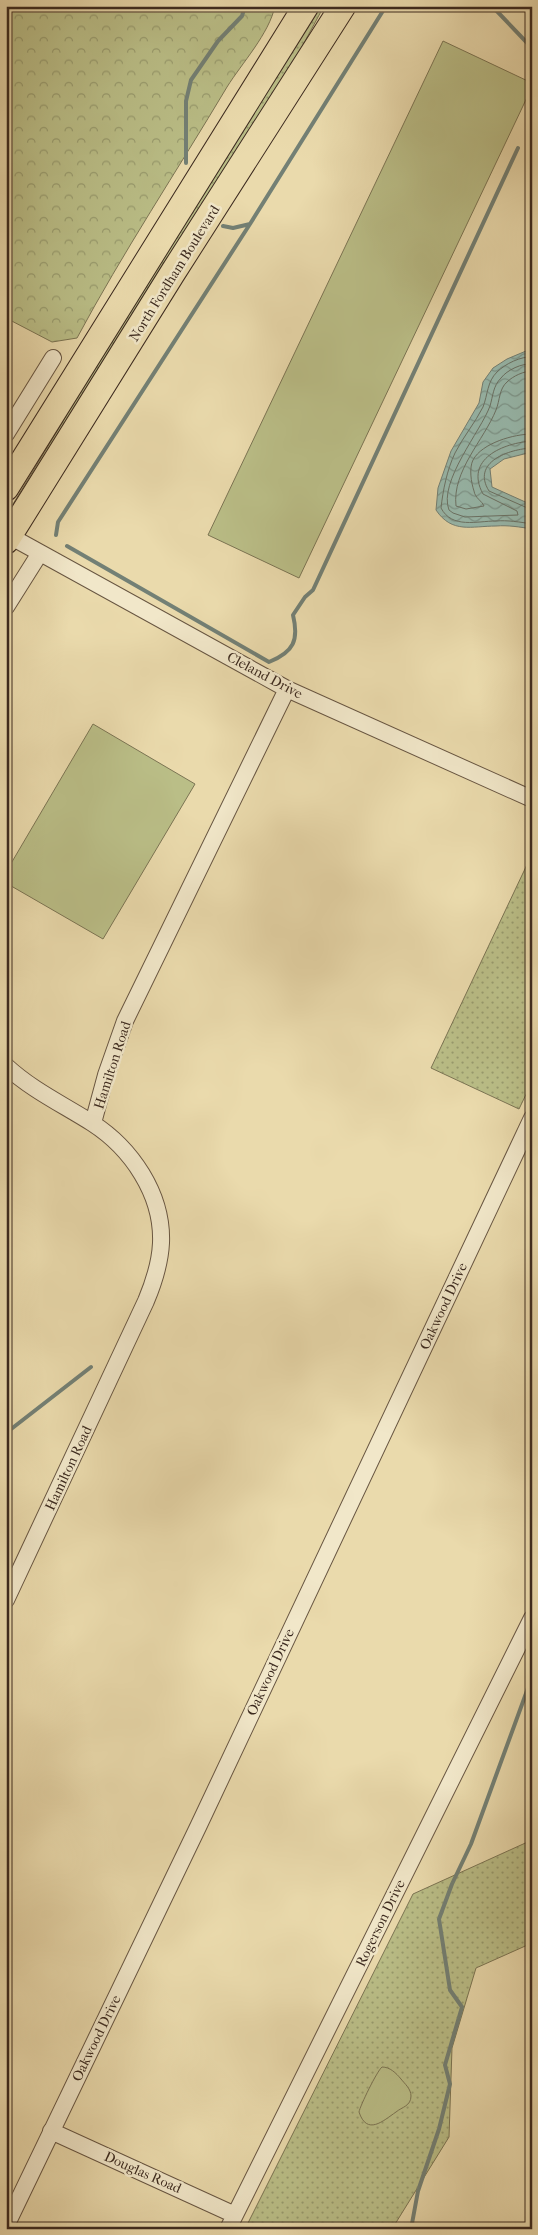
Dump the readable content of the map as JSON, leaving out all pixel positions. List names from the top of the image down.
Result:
{
  "streets": {
    "highway": ["North Fordham Boulevard"],
    "street": [
      "Cleland Drive",
      "Hamilton Road",
      "Oakwood Drive",
      "Rogerson Drive",
      "Douglas Road"
    ]
  },
  "crossings": [
    ["North Fordham Boulevard", "Cleland Drive"],
    ["Cleland Drive", "Hamilton Road"],
    ["Oakwood Drive", "Douglas Road"],
    ["Rogerson Drive", "Douglas Road"]
  ]
}
